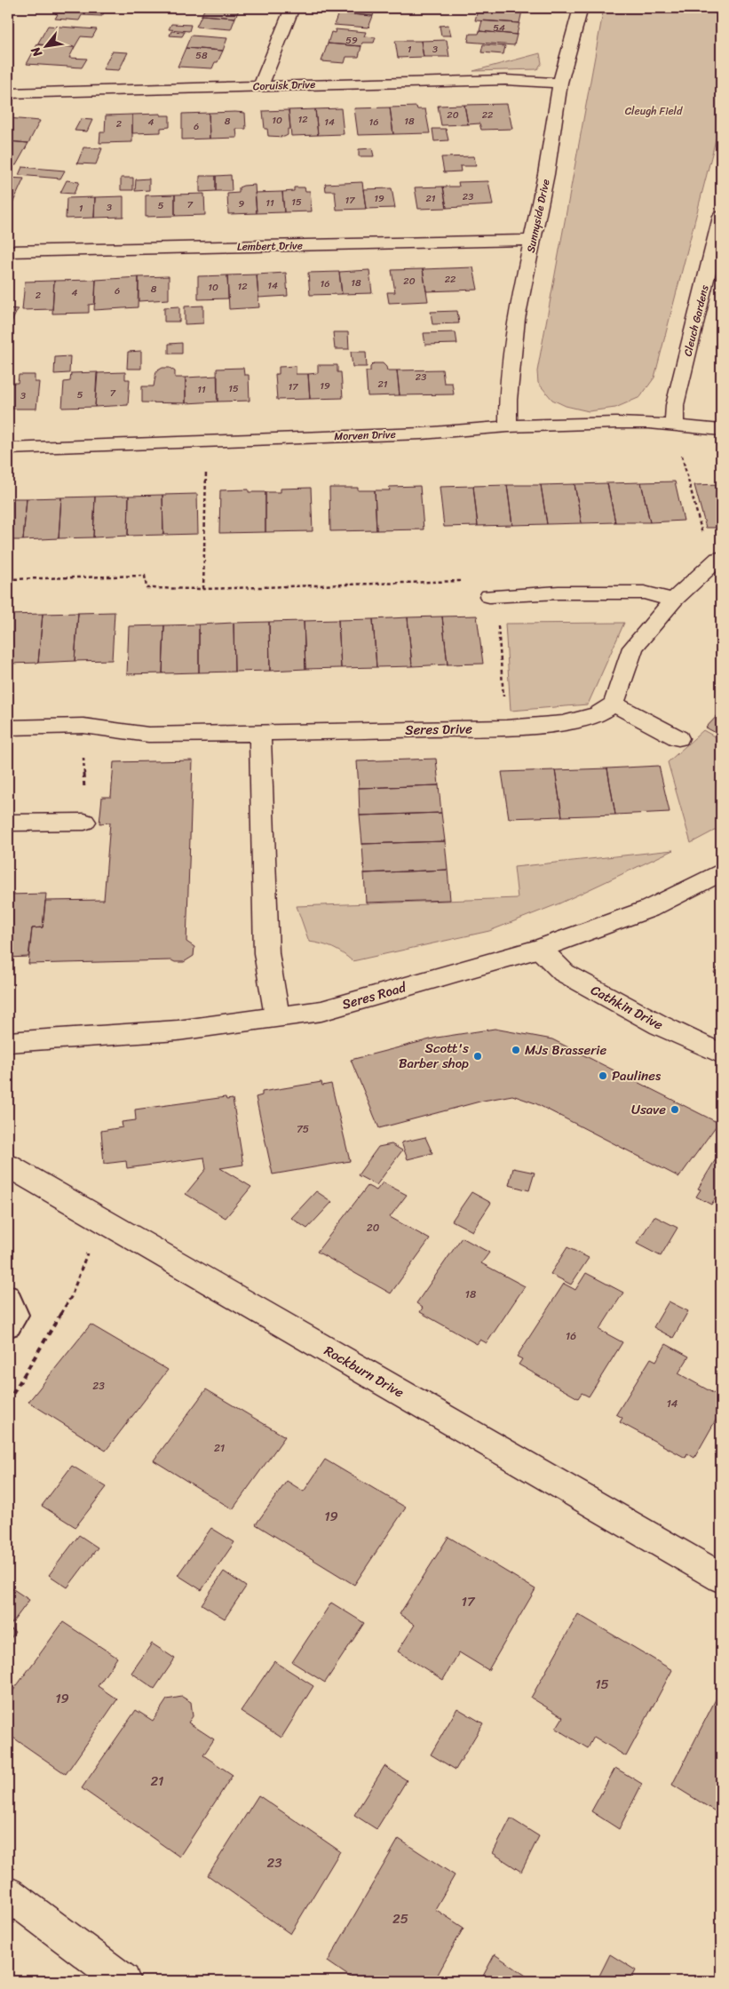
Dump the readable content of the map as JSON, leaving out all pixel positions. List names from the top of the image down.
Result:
{
  "streets": {
    "street": [
      "Coruisk Drive",
      "Sunnyside Drive",
      "Lembert Drive",
      "Cleuch Gardens",
      "Morven Drive",
      "Seres Drive",
      "Seres Road",
      "Cathkin Drive",
      "Rockburn Drive"
    ]
  },
  "crossings": [
    ["Coruisk Drive", "Sunnyside Drive"],
    ["Sunnyside Drive", "Lembert Drive"],
    ["Sunnyside Drive", "Morven Drive"],
    ["Cleuch Gardens", "Morven Drive"],
    ["Seres Road", "Cathkin Drive"]
  ],
  "parks": ["Cleugh Field"],
  "places": [
    "MJs Brasserie",
    "Scott's Barber shop",
    "Paulines",
    "Usave"
  ],
  "house_numbers": [
    "54",
    "59",
    "1",
    "3",
    "58",
    "20",
    "22",
    "12",
    "10",
    "8",
    "18",
    "4",
    "14",
    "16",
    "2",
    "6",
    "23",
    "19",
    "21",
    "17",
    "15",
    "11",
    "9",
    "7",
    "5",
    "3",
    "1",
    "22",
    "20",
    "18",
    "16",
    "14",
    "12",
    "10",
    "8",
    "6",
    "4",
    "2",
    "23",
    "21",
    "19",
    "17",
    "15",
    "11",
    "7",
    "5",
    "3",
    "75",
    "20",
    "18",
    "16",
    "23",
    "14",
    "21",
    "19",
    "17",
    "15",
    "19",
    "21",
    "23",
    "25"
  ],
  "north": "bottom left"
}
